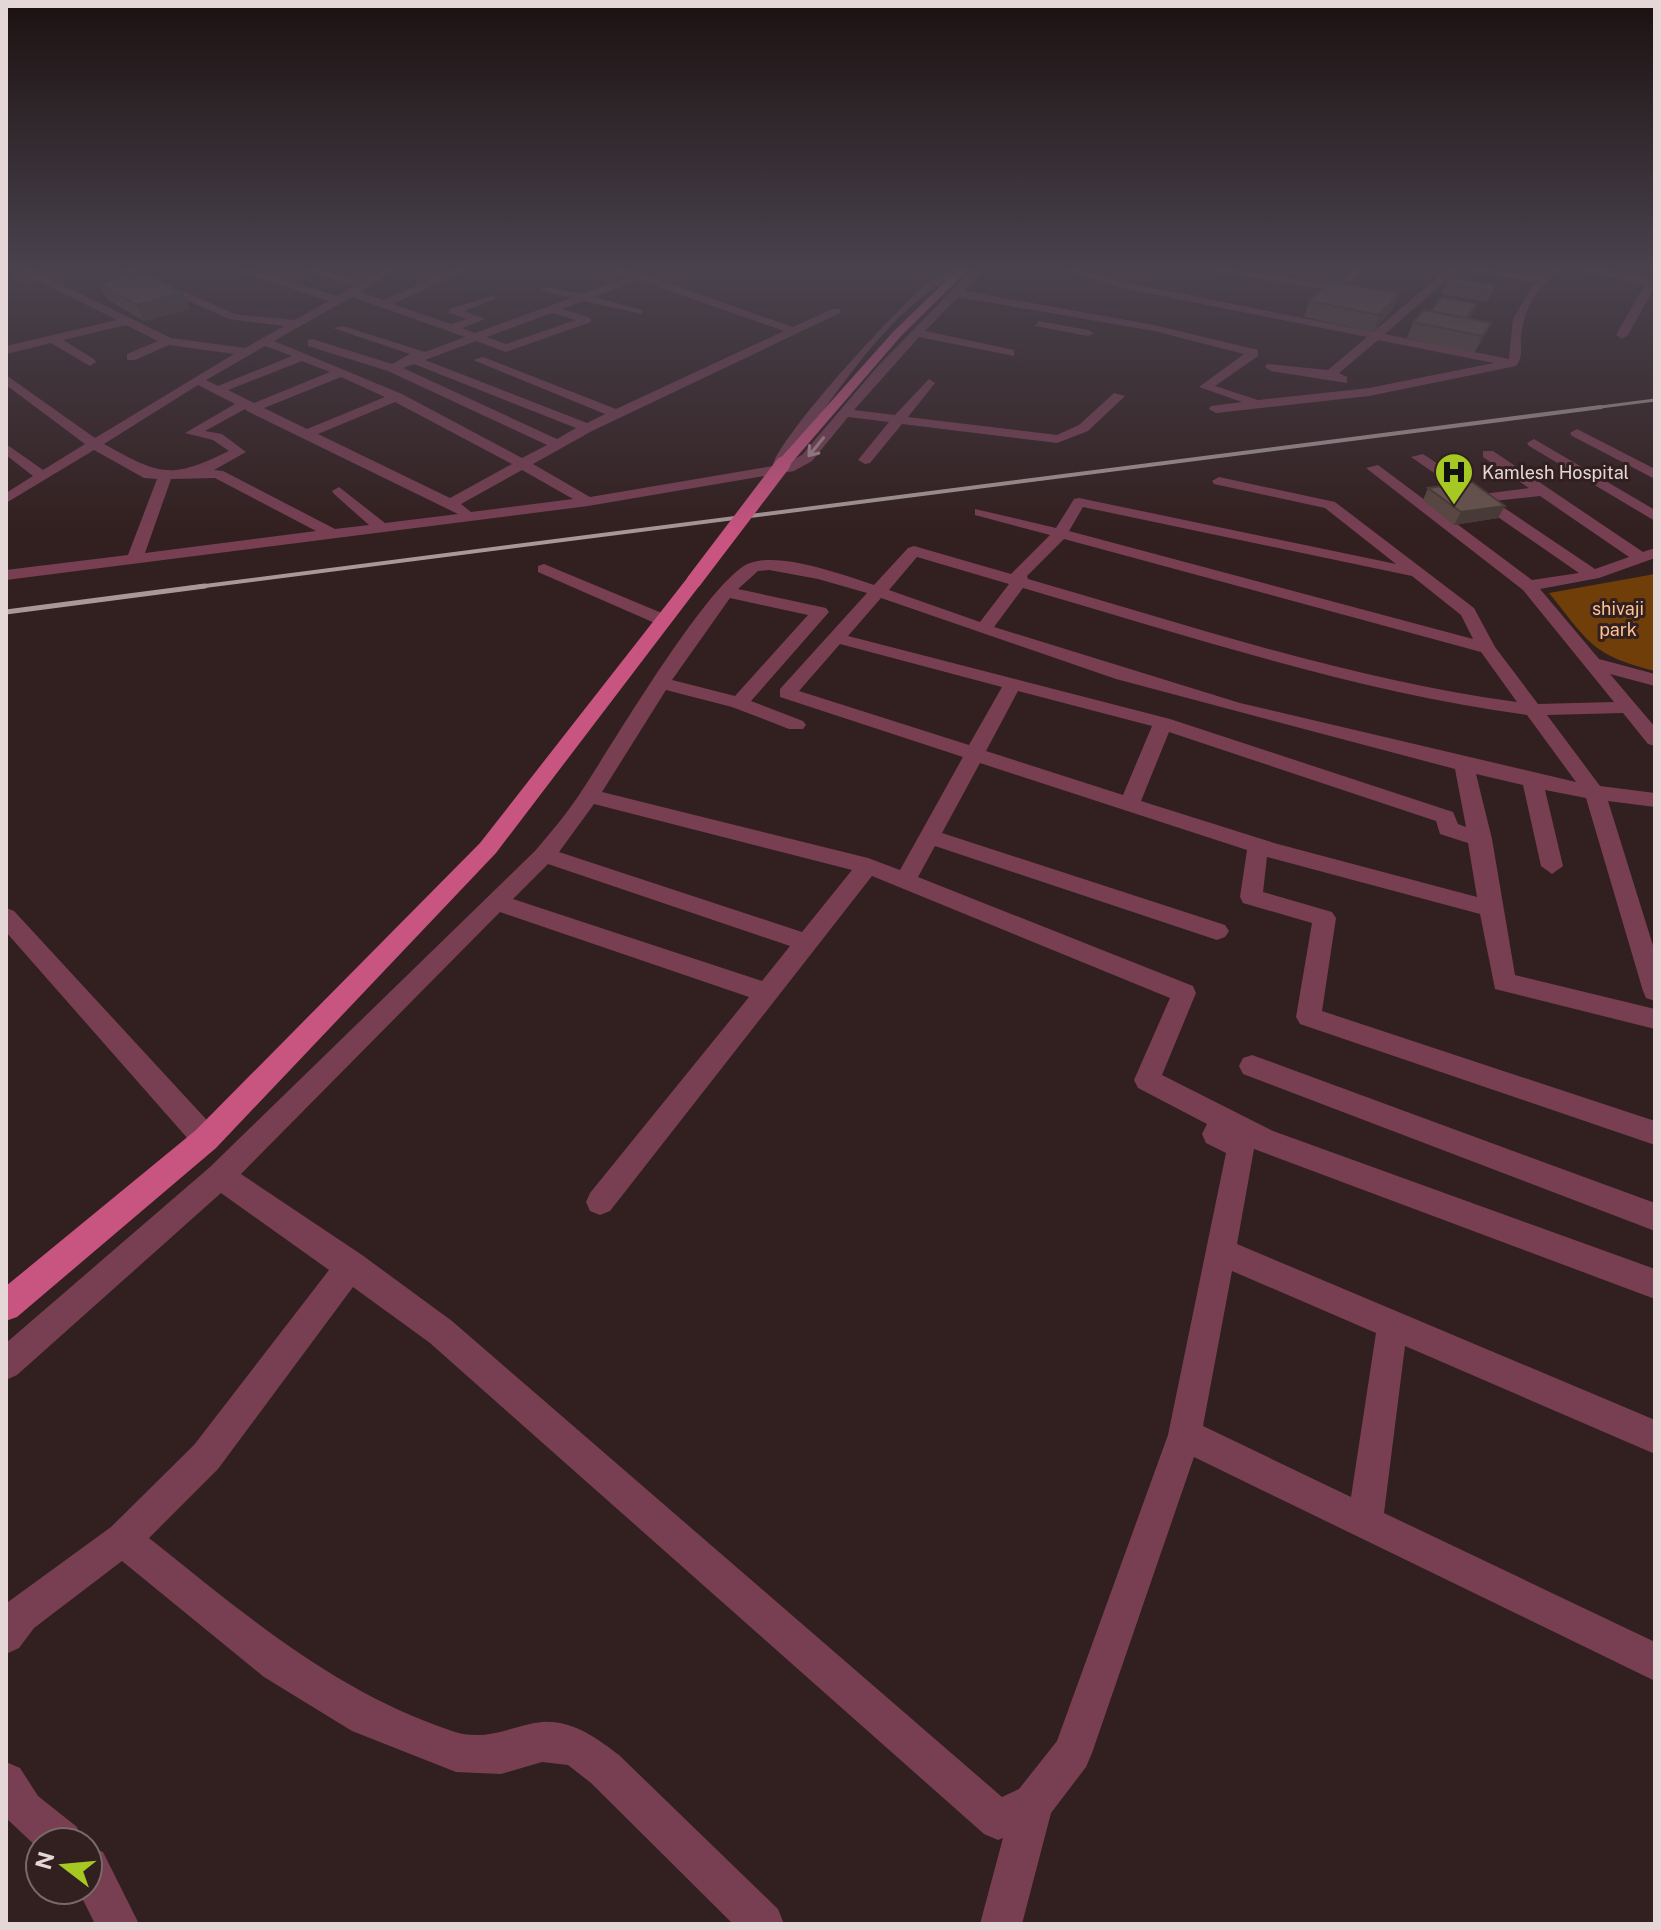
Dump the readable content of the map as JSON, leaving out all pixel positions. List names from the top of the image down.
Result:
{
  "parks": ["shivaji park"],
  "places": {
    "hospital": ["Kamlesh Hospital"]
  },
  "north": "left"
}
